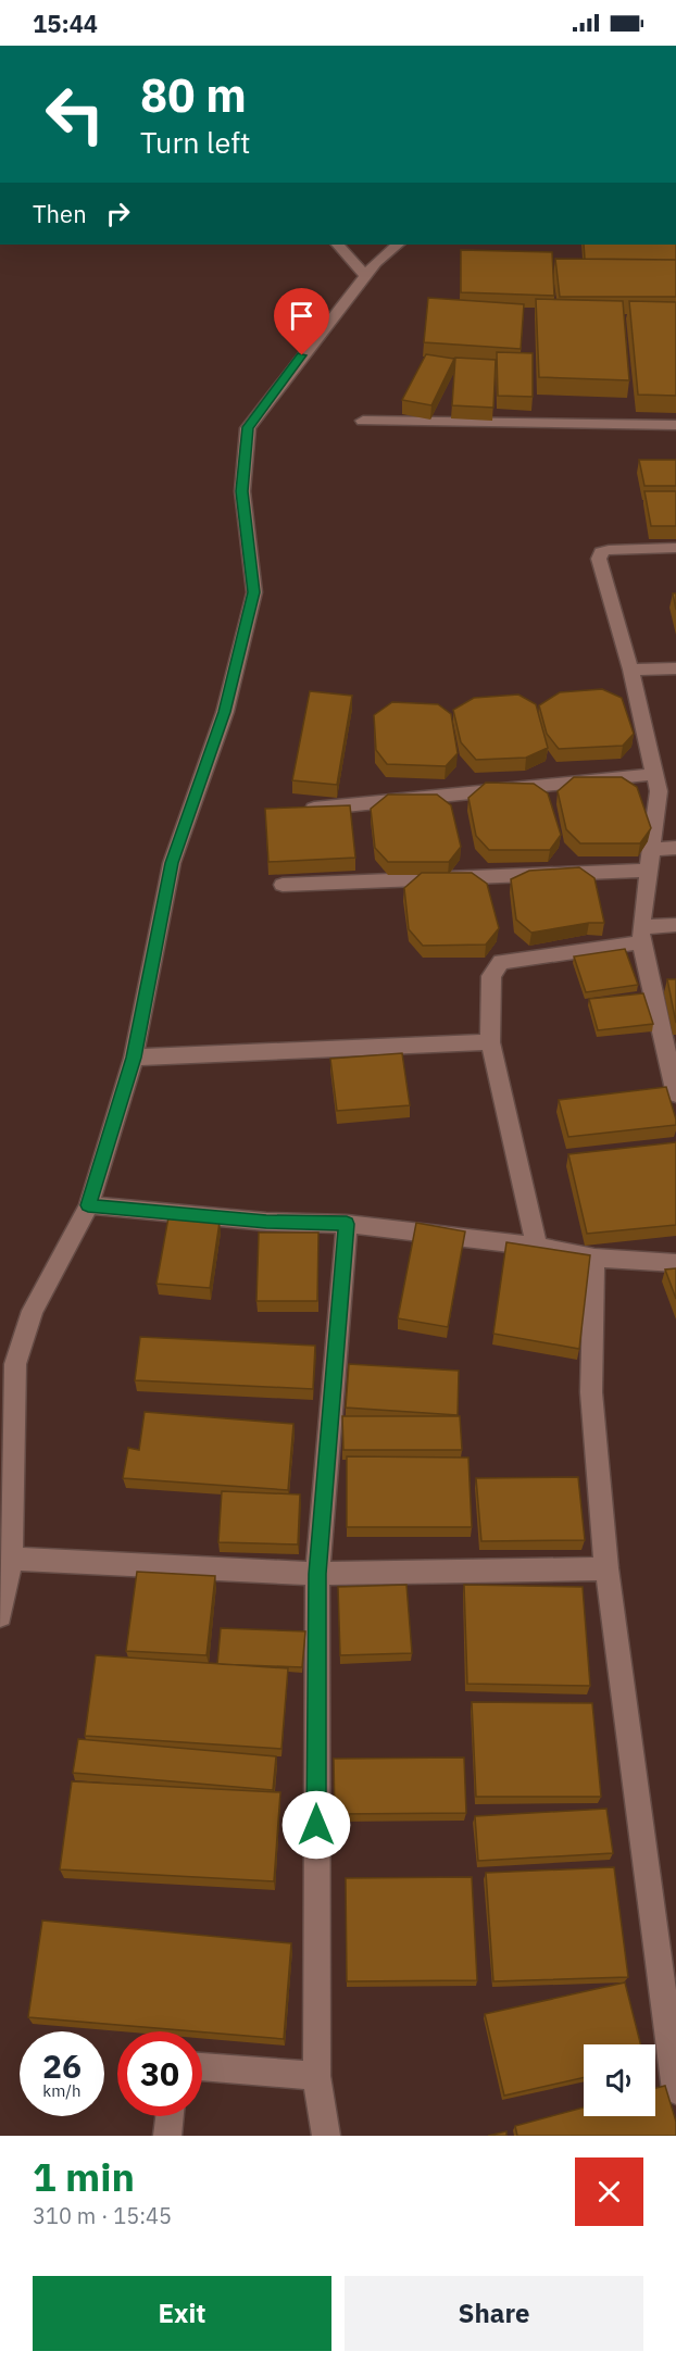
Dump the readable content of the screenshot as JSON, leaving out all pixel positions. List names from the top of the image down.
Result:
{
  "page": {
    "status": "15:44",
    "turn": ["80 m", "Turn left"],
    "then": "Then",
    "speed": "26 km/h",
    "limit": "30",
    "heading": ["1 min", "310 m · 15:45"],
    "buttons": ["Exit", "Share"]
  }
}
